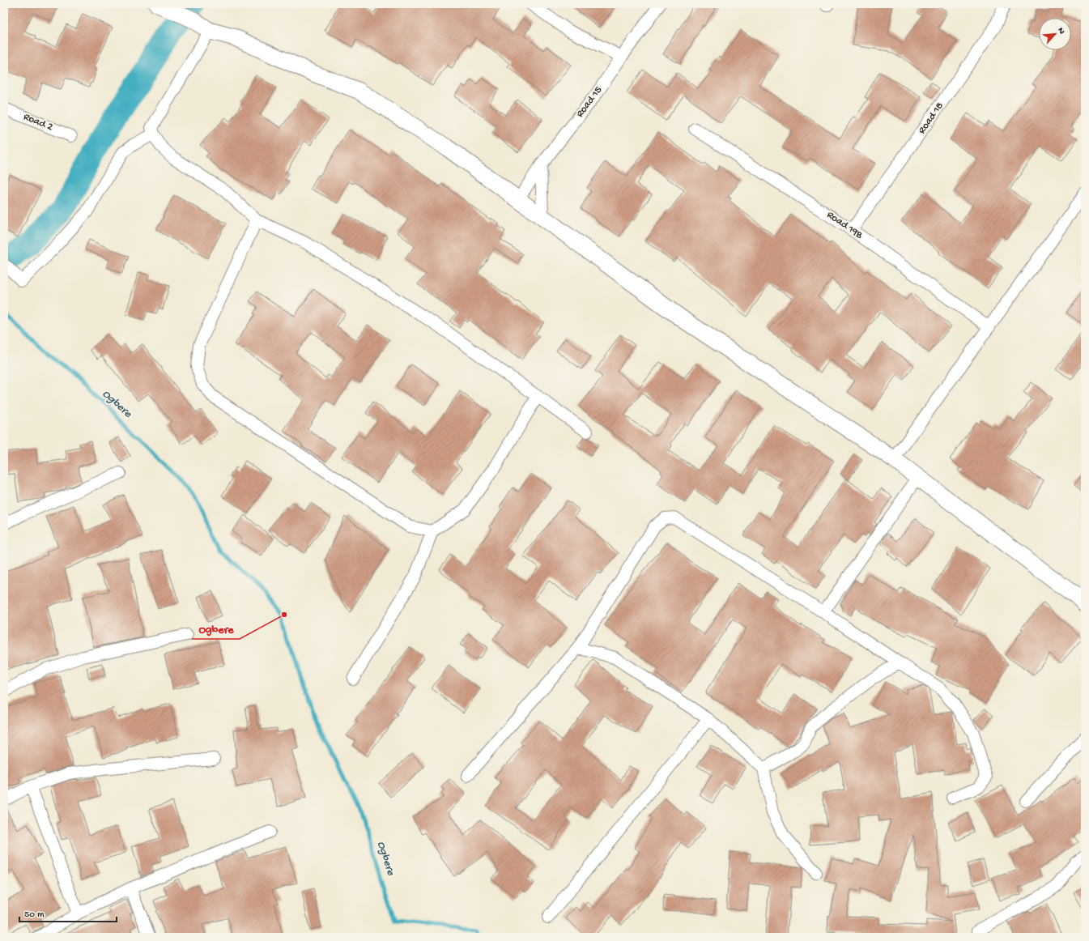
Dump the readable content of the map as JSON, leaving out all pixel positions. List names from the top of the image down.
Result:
{
  "streets": {
    "street": [
      "Road 15",
      "Road 18",
      "Road 2",
      "Road 19B"
    ]
  },
  "crossings": [
    ["Road 18", "Road 19B"]
  ],
  "water": ["Ogbere"],
  "places": ["Ogbere"],
  "scale_bar": "50 m",
  "north": "top right"
}
